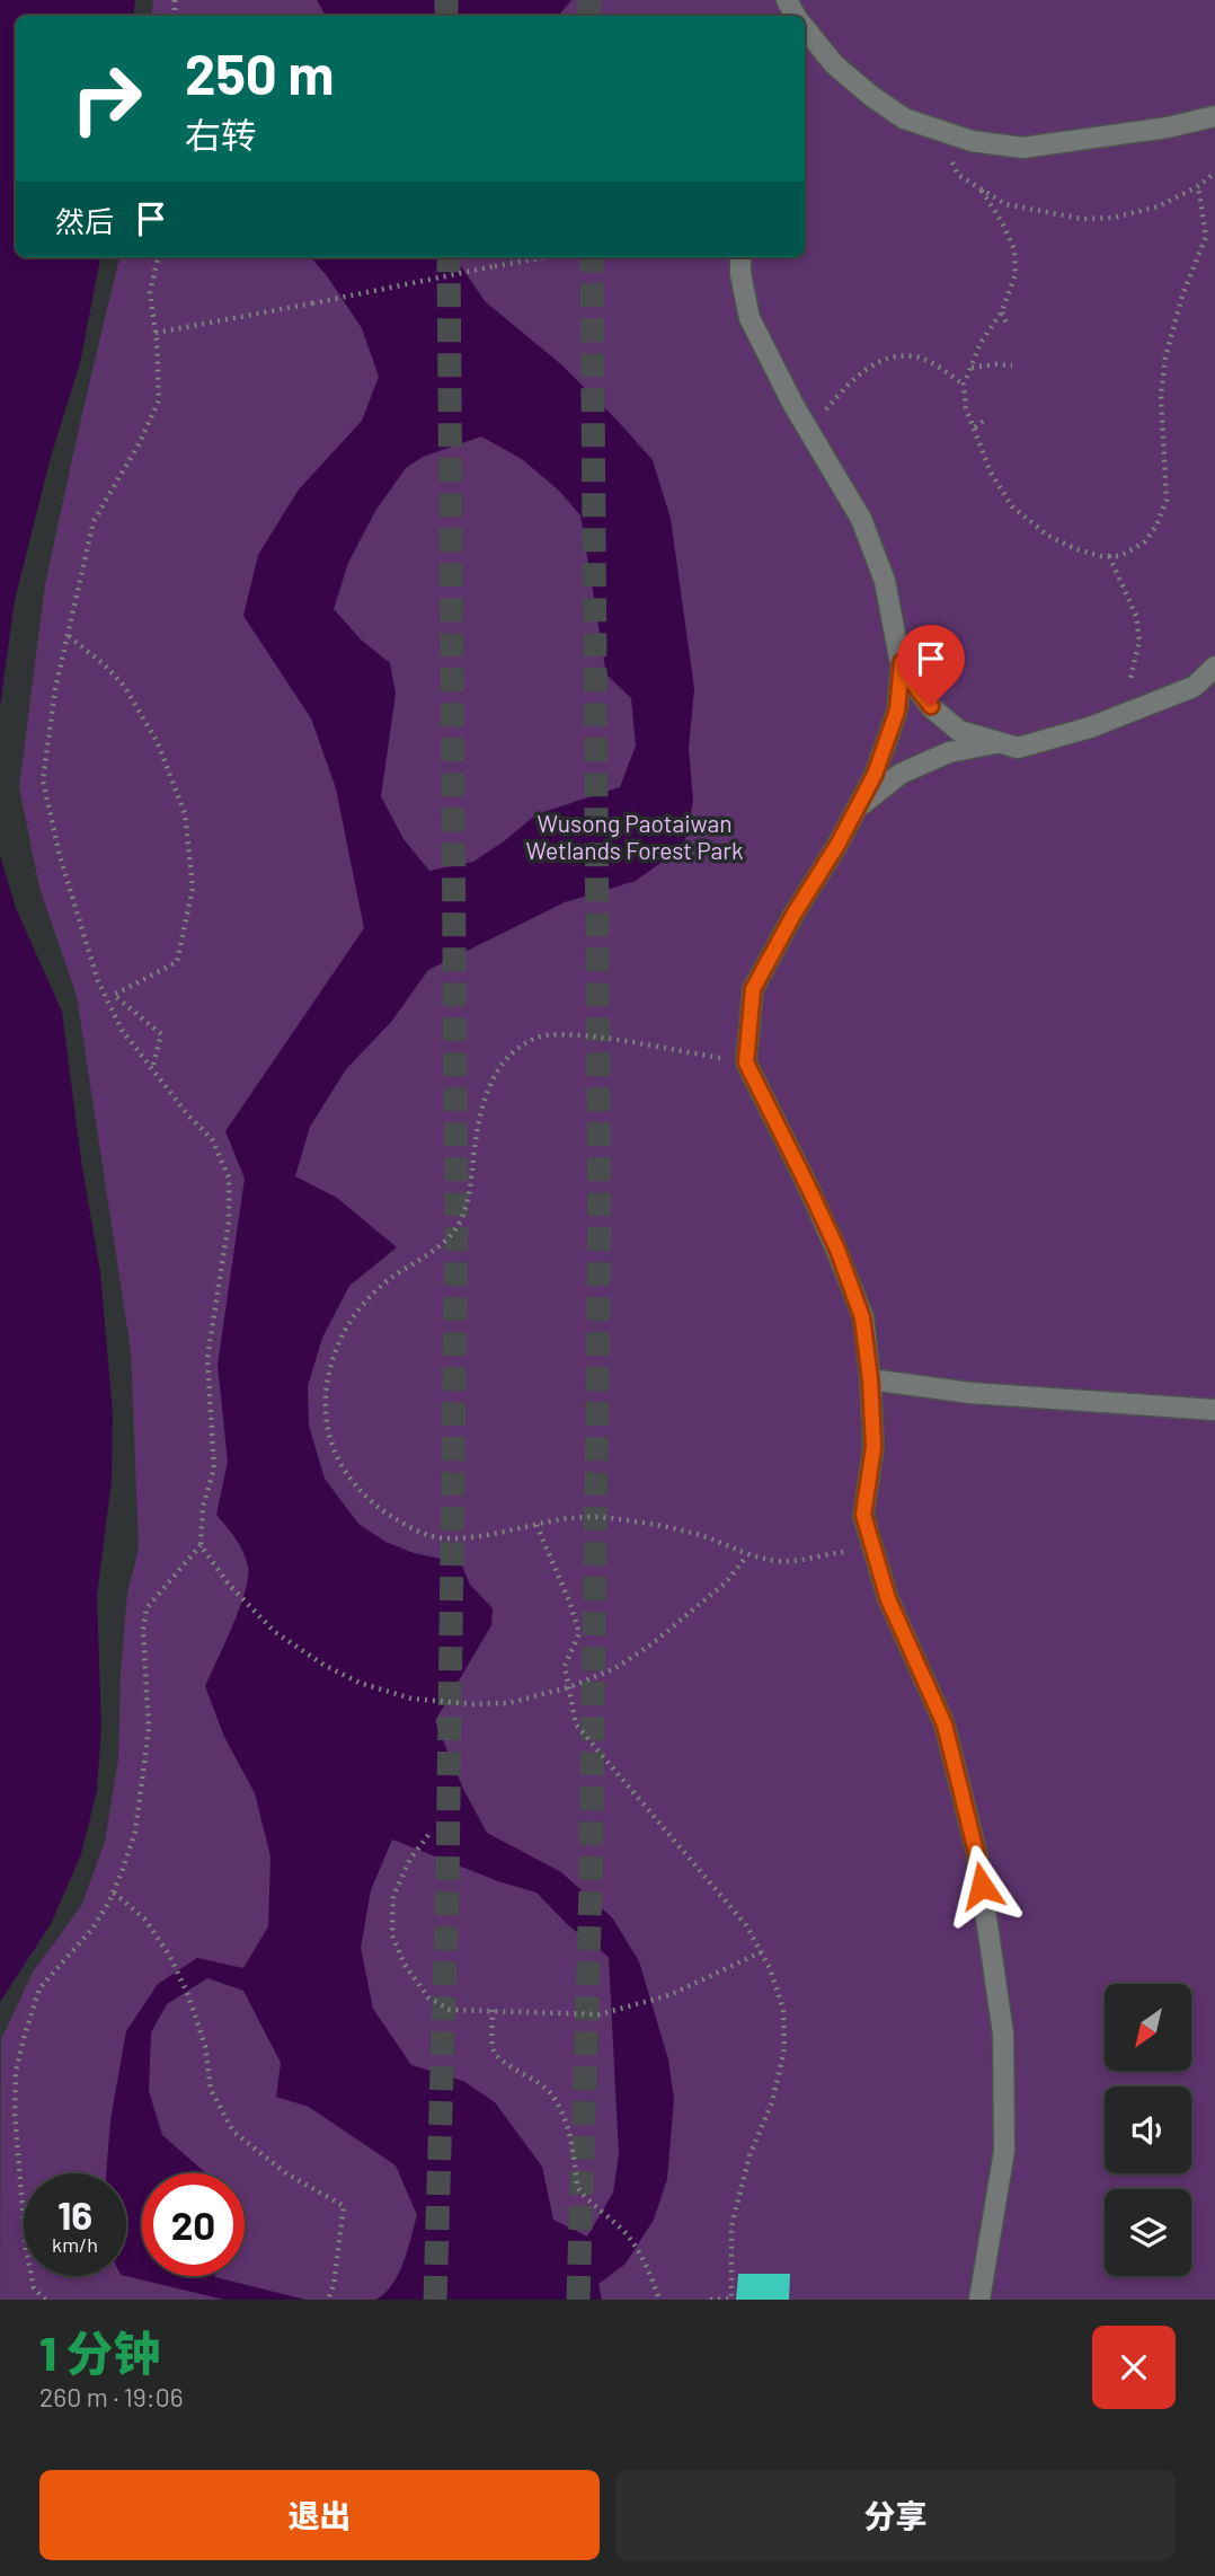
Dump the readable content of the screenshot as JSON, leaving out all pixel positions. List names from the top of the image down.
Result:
{
  "parks": ["Wusong Paotaiwan Wetlands Forest Park"],
  "north": "bottom left",
  "page": {
    "turn": ["250 m", "右转"],
    "then": "然后",
    "speed": "16 km/h",
    "limit": "20",
    "heading": ["1 分钟", "260 m · 19:06"],
    "buttons": ["退出", "分享"]
  }
}
